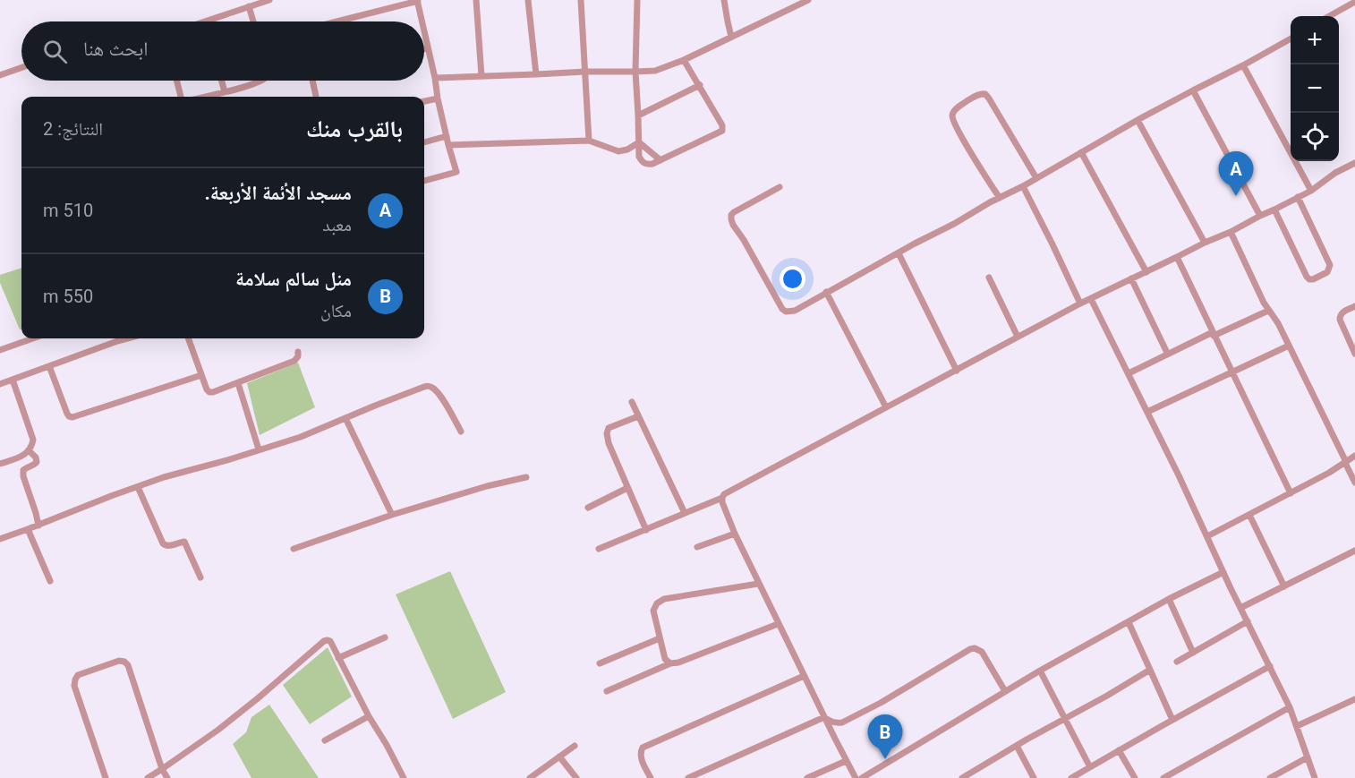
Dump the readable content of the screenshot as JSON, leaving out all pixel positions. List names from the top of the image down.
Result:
{
  "page": {
    "map_buttons": ["+", "−"],
    "search": "ابحث هنا",
    "heading": ["بالقرب منك", "النتائج: 2"],
    "pins": ["A", "B"],
    "list": [
      {
        "mark": "A",
        "name": "مسجد الأئمة الأربعة.",
        "note": "معبد",
        "value": "510 m"
      },
      {
        "mark": "B",
        "name": "منل سالم سلامة",
        "note": "مكان",
        "value": "550 m"
      }
    ]
  }
}
